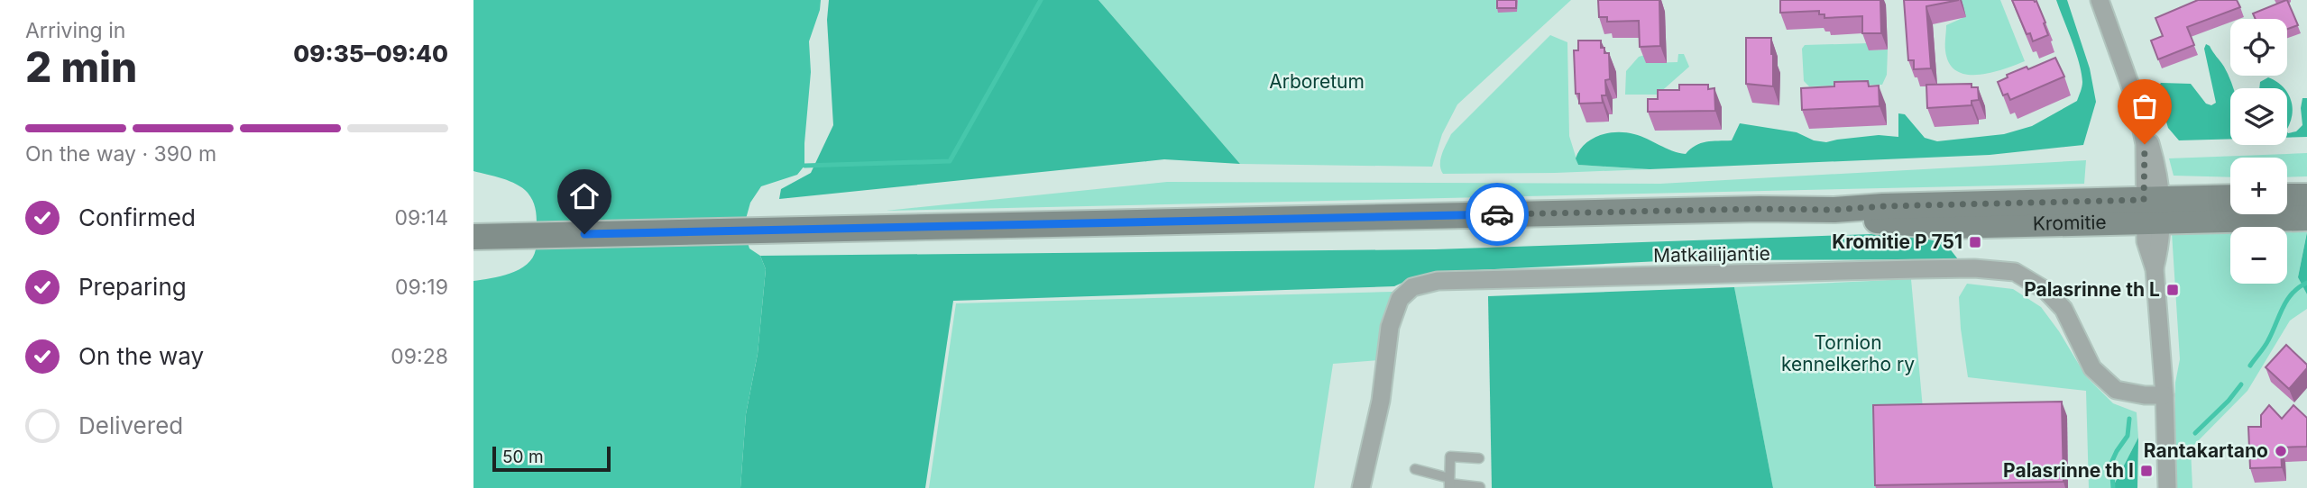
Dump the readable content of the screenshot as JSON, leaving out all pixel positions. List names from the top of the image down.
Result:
{
  "streets": {
    "main road": ["Kromitie"],
    "street": ["Matkailijantie"]
  },
  "parks": ["Arboretum", "Tornion kennelkerho ry"],
  "places": {
    "transit": ["Kromitie P 751", "Palasrinne th L", "Palasrinne th I"],
    "other": ["Rantakartano"]
  },
  "scale_bar": "50 m",
  "page": {
    "heading": ["2 min", "Arriving in", "09:35–09:40"],
    "map_buttons": ["+", "−"],
    "bar": "On the way · 390 m",
    "list": [
      ["Confirmed", "09:14"],
      ["Preparing", "09:19"],
      ["On the way", "09:28"],
      "Delivered"
    ],
    "scale": "50 m"
  }
}
